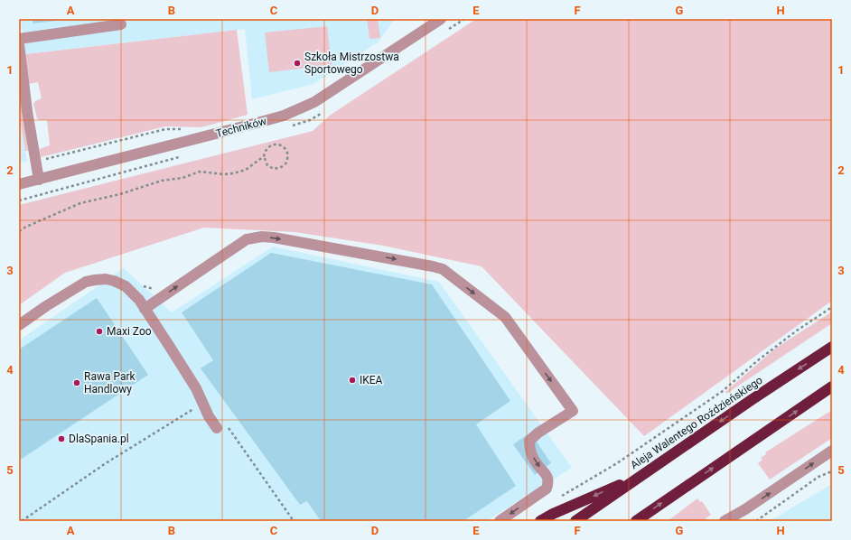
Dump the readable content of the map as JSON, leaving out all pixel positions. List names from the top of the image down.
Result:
{
  "streets": {
    "highway": ["Aleja Walentego Roździeńskiego"],
    "street": ["Techników"]
  },
  "places": [
    "Szkoła Mistrzostwa Sportowego",
    "Maxi Zoo",
    "IKEA",
    "Rawa Park Handlowy",
    "DlaSpania.pl"
  ],
  "grid": {
    "columns": [
      "A",
      "B",
      "C",
      "D",
      "E",
      "F",
      "G",
      "H"
    ],
    "rows": [
      "1",
      "2",
      "3",
      "4",
      "5"
    ]
  }
}
